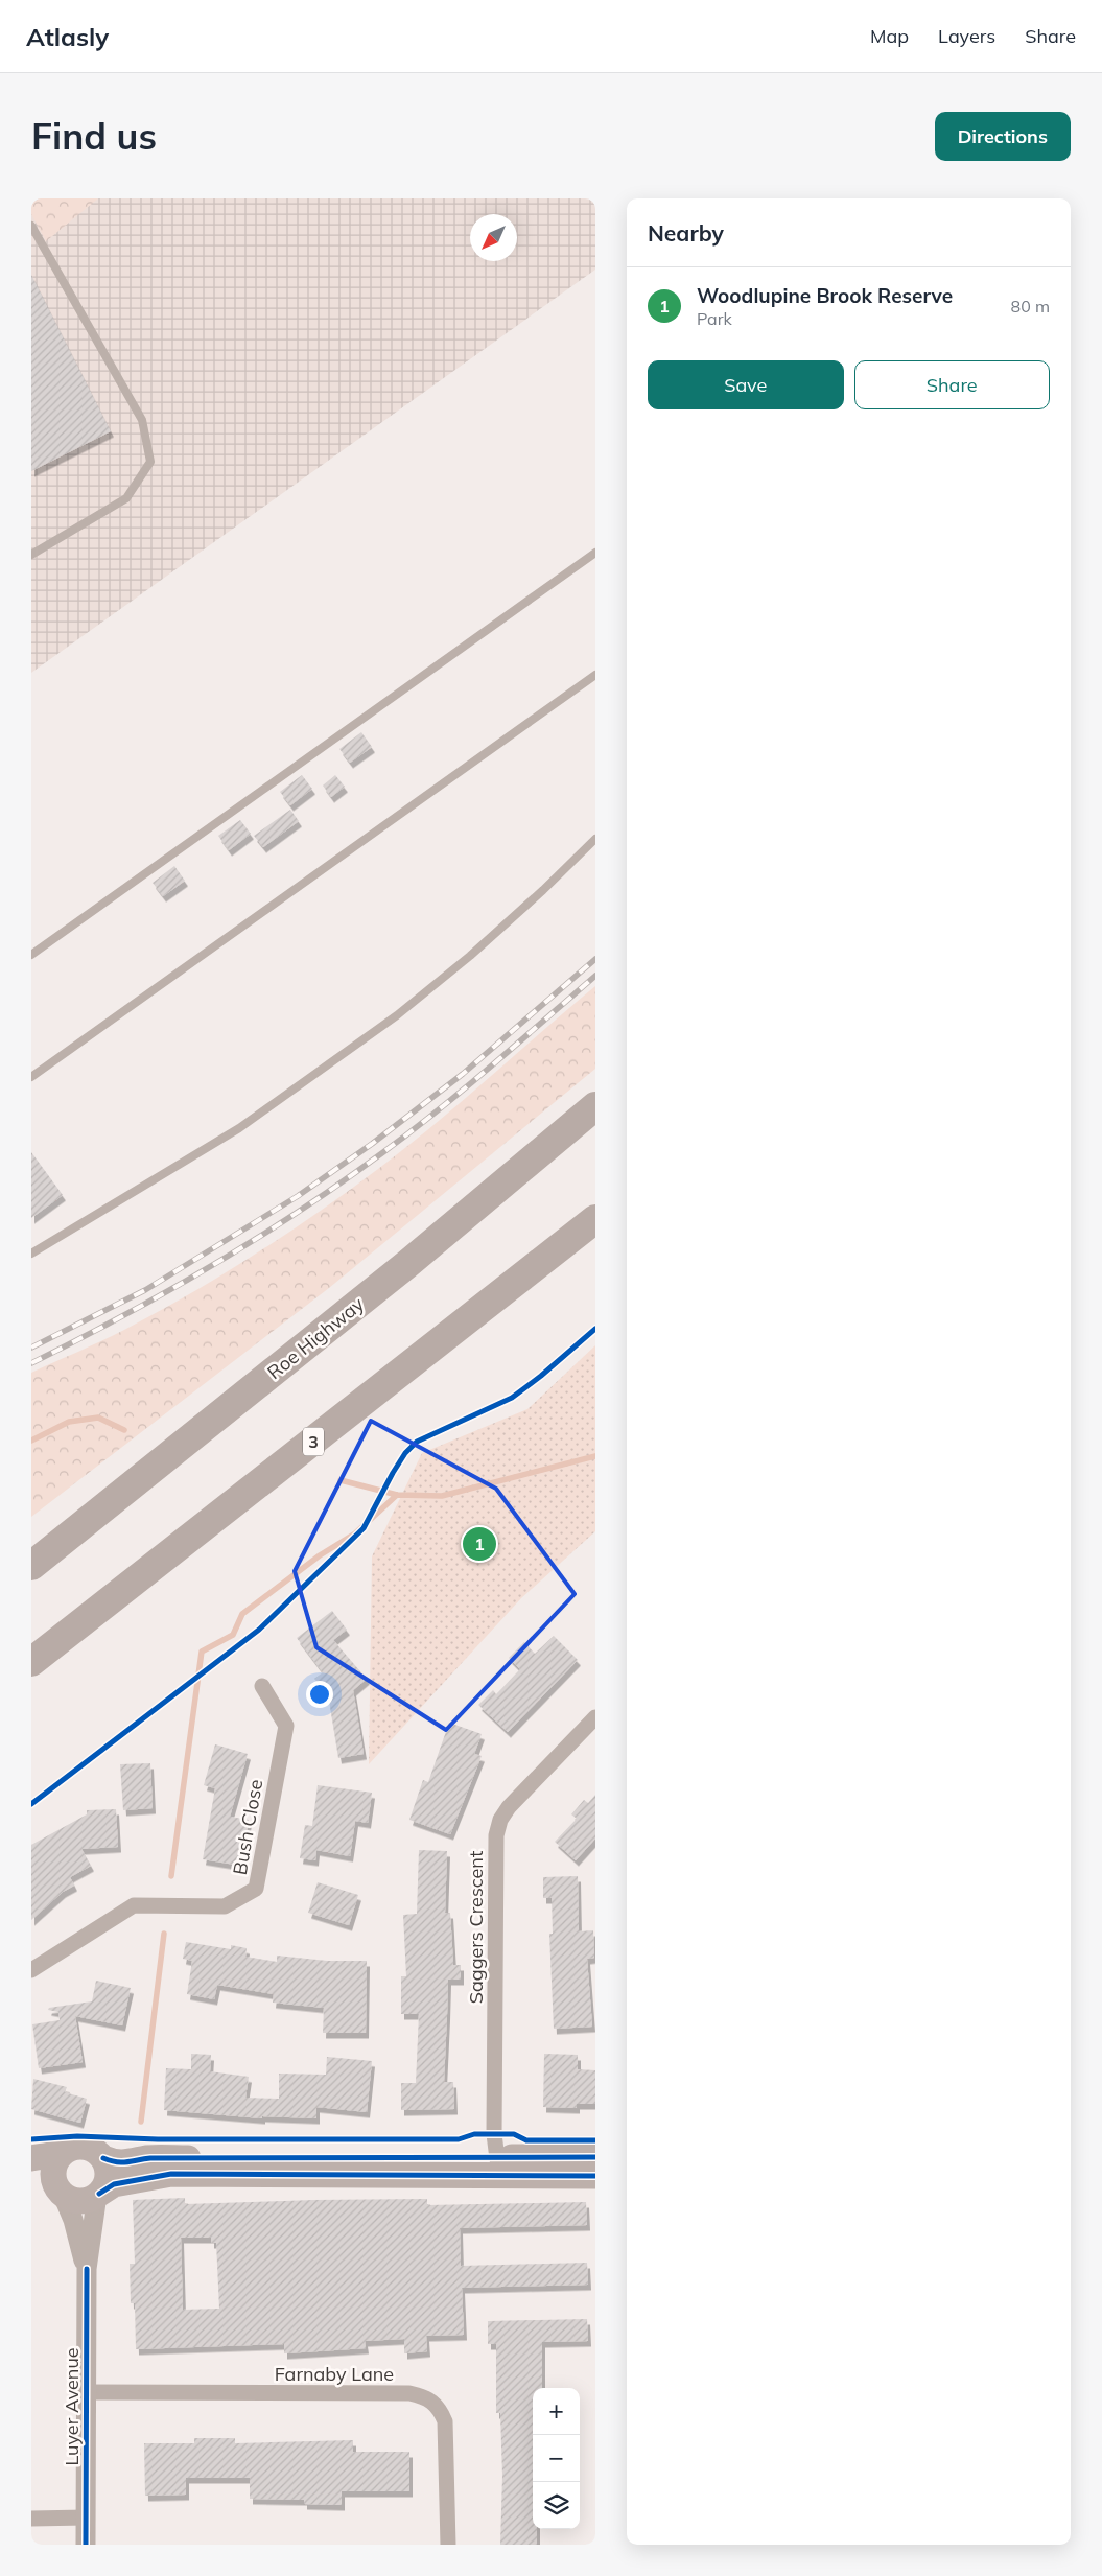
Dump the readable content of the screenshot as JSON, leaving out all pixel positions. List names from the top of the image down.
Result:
{
  "streets": {
    "highway": ["Roe Highway", "3"],
    "street": [
      "Bush Close",
      "Saggers Crescent",
      "Farnaby Lane",
      "Luyer Avenue"
    ]
  },
  "crossings": [
    ["Farnaby Lane", "Luyer Avenue"]
  ],
  "north": "bottom left",
  "page": {
    "header": "Atlasly",
    "nav": ["Map", "Layers", "Share"],
    "buttons": [
      "Directions",
      ["Save", "Share"]
    ],
    "title": "Find us",
    "heading": "Nearby",
    "list": [
      {
        "mark": "1",
        "name": "Woodlupine Brook Reserve",
        "note": "Park",
        "value": "80 m"
      }
    ],
    "pins": "1",
    "map_buttons": ["+", "−"]
  }
}
